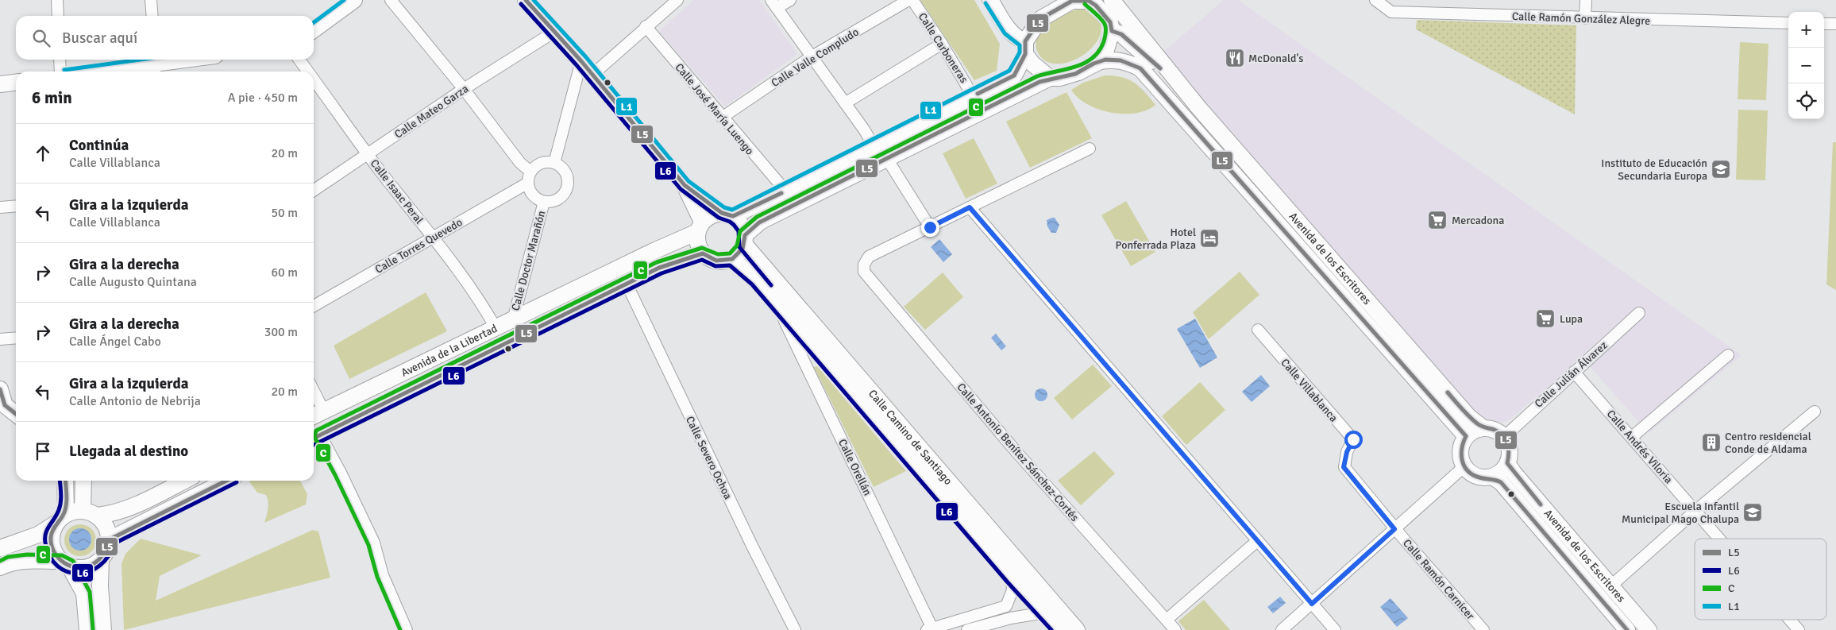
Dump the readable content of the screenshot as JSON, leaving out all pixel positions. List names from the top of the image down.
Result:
{
  "streets": {
    "main road": ["Avenida de los Escritores", "Avenida de la Libertad", "Calle Camino de Santiago"],
    "street": [
      "Calle Ramón González Alegre",
      "Calle Carboneras",
      "Calle Valle Compludo",
      "Calle José María Luengo",
      "Calle Mateo Garza",
      "Calle Isaac Peral",
      "Calle Torres Quevedo",
      "Calle Doctor Marañón",
      "Calle Julián Álvarez",
      "Calle Villablanca",
      "Calle Andrés Viloria",
      "Calle Antonio Benítez Sánchez-Cortés",
      "Calle Severo Ochoa",
      "Calle Orellán",
      "Calle Ramón Carnicer"
    ]
  },
  "crossings": [
    ["Calle Valle Compludo", "Calle José María Luengo"],
    ["Calle Mateo Garza", "Calle Isaac Peral"],
    ["Calle Isaac Peral", "Calle Torres Quevedo"],
    ["Calle Isaac Peral", "Avenida de la Libertad"],
    ["Calle Torres Quevedo", "Calle Doctor Marañón"],
    ["Avenida de los Escritores", "Calle Julián Álvarez"],
    ["Calle Doctor Marañón", "Avenida de la Libertad"],
    ["Avenida de la Libertad", "Calle Camino de Santiago"],
    ["Avenida de la Libertad", "Calle Severo Ochoa"],
    ["Calle Julián Álvarez", "Calle Andrés Viloria"],
    ["Calle Villablanca", "Calle Ramón Carnicer"],
    ["Calle Camino de Santiago", "Calle Orellán"]
  ],
  "places": {
    "restaurant": ["McDonald's"],
    "school or university": ["Instituto de Educación Secundaria Europa", "Escuela Infantil Municipal Mago Chalupa"],
    "supermarket": ["Mercadona", "Lupa"],
    "hotel": ["Hotel Ponferrada Plaza"],
    "building": ["Centro residencial Conde de Aldama"]
  },
  "lines": [
    "transit line L5",
    "transit line L1",
    "transit line L6",
    "transit line C"
  ],
  "legend": [
    "L5",
    "L6",
    "C",
    "L1"
  ],
  "page": {
    "map_buttons": ["+", "−"],
    "search": "Buscar aquí",
    "heading": ["6 min", "A pie · 450 m"],
    "list": [
      ["Continúa", "Calle Villablanca", "20 m"],
      ["Gira a la izquierda", "Calle Villablanca", "50 m"],
      ["Gira a la derecha", "Calle Augusto Quintana", "60 m"],
      ["Gira a la derecha", "Calle Ángel Cabo", "300 m"],
      ["Gira a la izquierda", "Calle Antonio de Nebrija", "20 m"],
      "Llegada al destino"
    ]
  }
}
